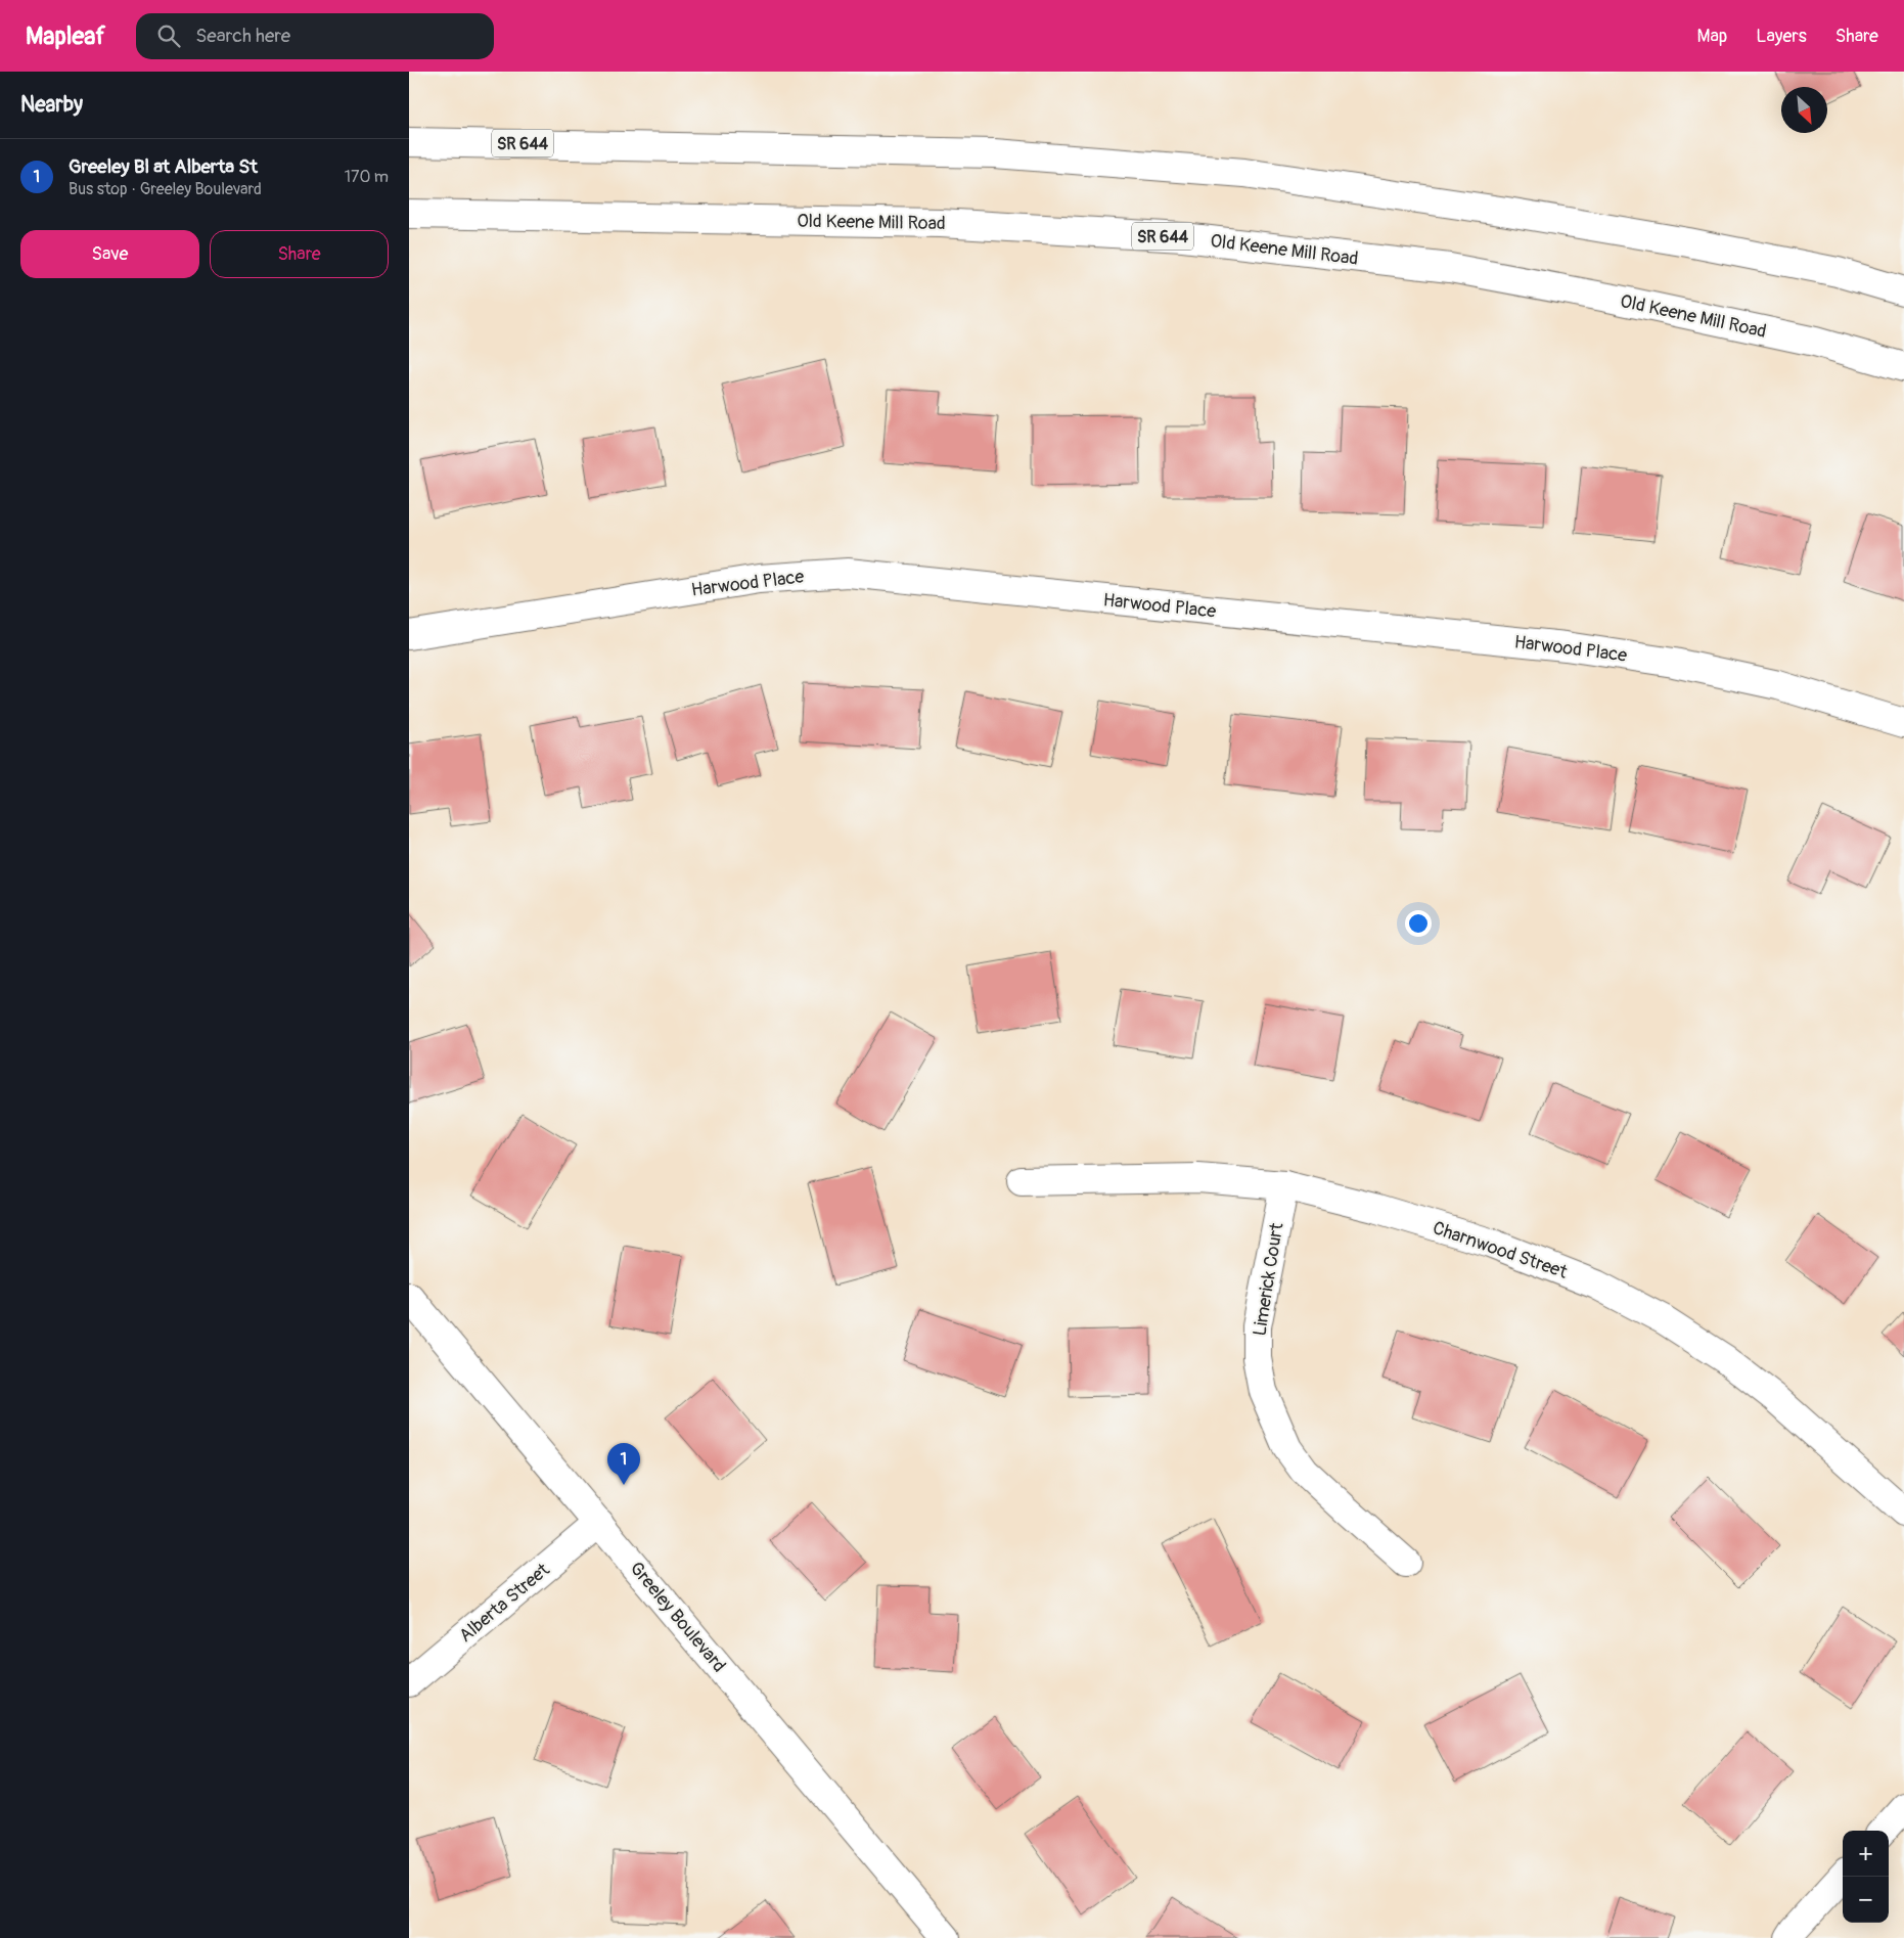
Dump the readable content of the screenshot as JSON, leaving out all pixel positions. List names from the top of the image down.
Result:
{
  "streets": {
    "street": [
      "SR 644",
      "Old Keene Mill Road",
      "Harwood Place",
      "Charnwood Street",
      "Limerick Court",
      "Alberta Street",
      "Greeley Boulevard"
    ]
  },
  "crossings": [
    ["Charnwood Street", "Limerick Court"],
    ["Alberta Street", "Greeley Boulevard"]
  ],
  "north": "bottom right",
  "page": {
    "header": "Mapleaf",
    "search": "Search here",
    "nav": ["Map", "Layers", "Share"],
    "heading": "Nearby",
    "list": [
      {
        "mark": "1",
        "name": "Greeley Bl at Alberta St",
        "note": "Bus stop · Greeley Boulevard",
        "value": "170 m"
      }
    ],
    "buttons": ["Save", "Share"],
    "pins": "1",
    "map_buttons": ["+", "−"]
  }
}
